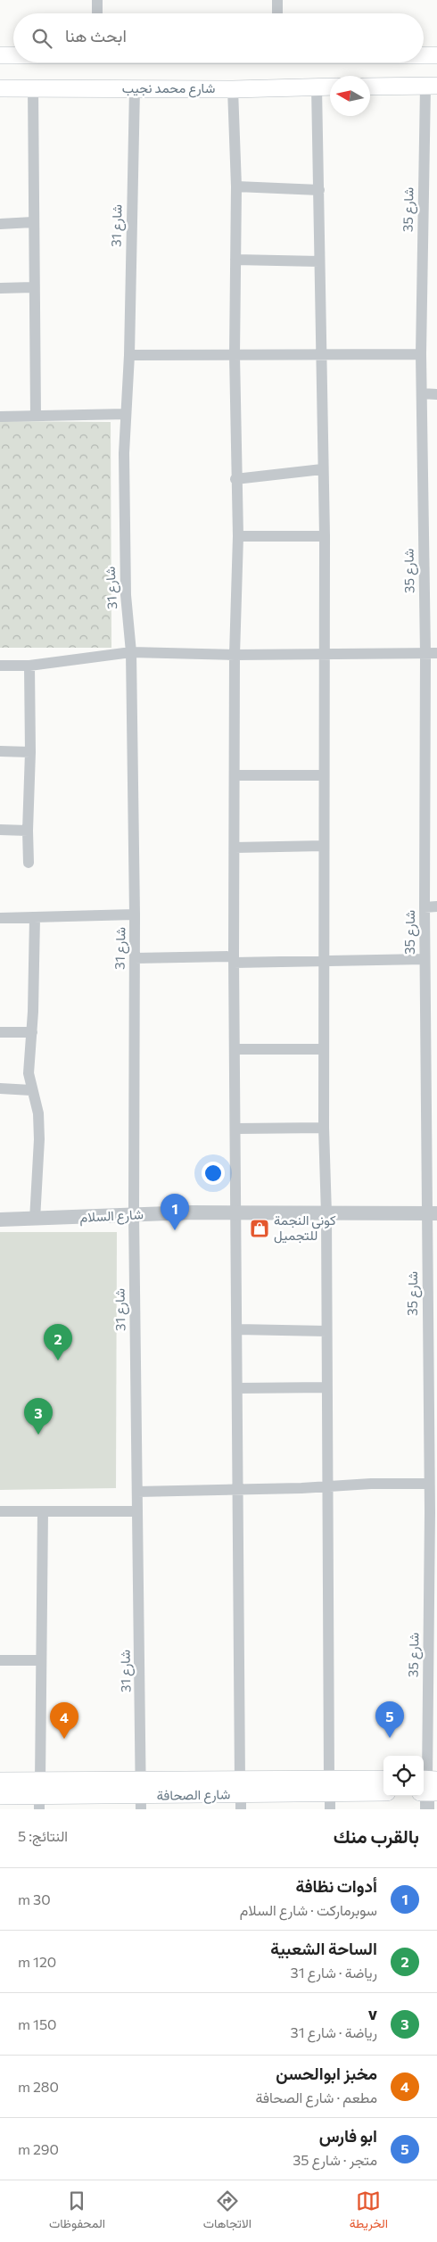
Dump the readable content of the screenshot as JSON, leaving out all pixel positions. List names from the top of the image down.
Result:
{
  "streets": {
    "main road": ["شارع محمد نجيب", "شارع الصحافة"],
    "street": ["شارع 35", "شارع 31", "شارع السلام"]
  },
  "crossings": [
    ["شارع محمد نجيب", "شارع 31"],
    ["شارع 35", "شارع السلام"],
    ["شارع 31", "شارع السلام"],
    ["شارع 31", "شارع الصحافة"]
  ],
  "places": {
    "shop": ["كوني النجمة للتجميل"]
  },
  "north": "left",
  "page": {
    "search": "ابحث هنا",
    "pins": [
      "1",
      "2",
      "3",
      "5",
      "4"
    ],
    "heading": ["بالقرب منك", "النتائج: 5"],
    "list": [
      {
        "mark": "1",
        "name": "أدوات نظافة",
        "note": "سوبرماركت · شارع السلام",
        "value": "30 m"
      },
      {
        "mark": "2",
        "name": "الساحة الشعبية",
        "note": "رياضة · شارع 31",
        "value": "120 m"
      },
      {
        "mark": "3",
        "name": "v",
        "note": "رياضة · شارع 31",
        "value": "150 m"
      },
      {
        "mark": "4",
        "name": "مخبز ابوالحسن",
        "note": "مطعم · شارع الصحافة",
        "value": "280 m"
      },
      {
        "mark": "5",
        "name": "ابو فارس",
        "note": "متجر · شارع 35",
        "value": "290 m"
      }
    ],
    "nav": ["الخريطة", "الاتجاهات", "المحفوظات"]
  }
}
